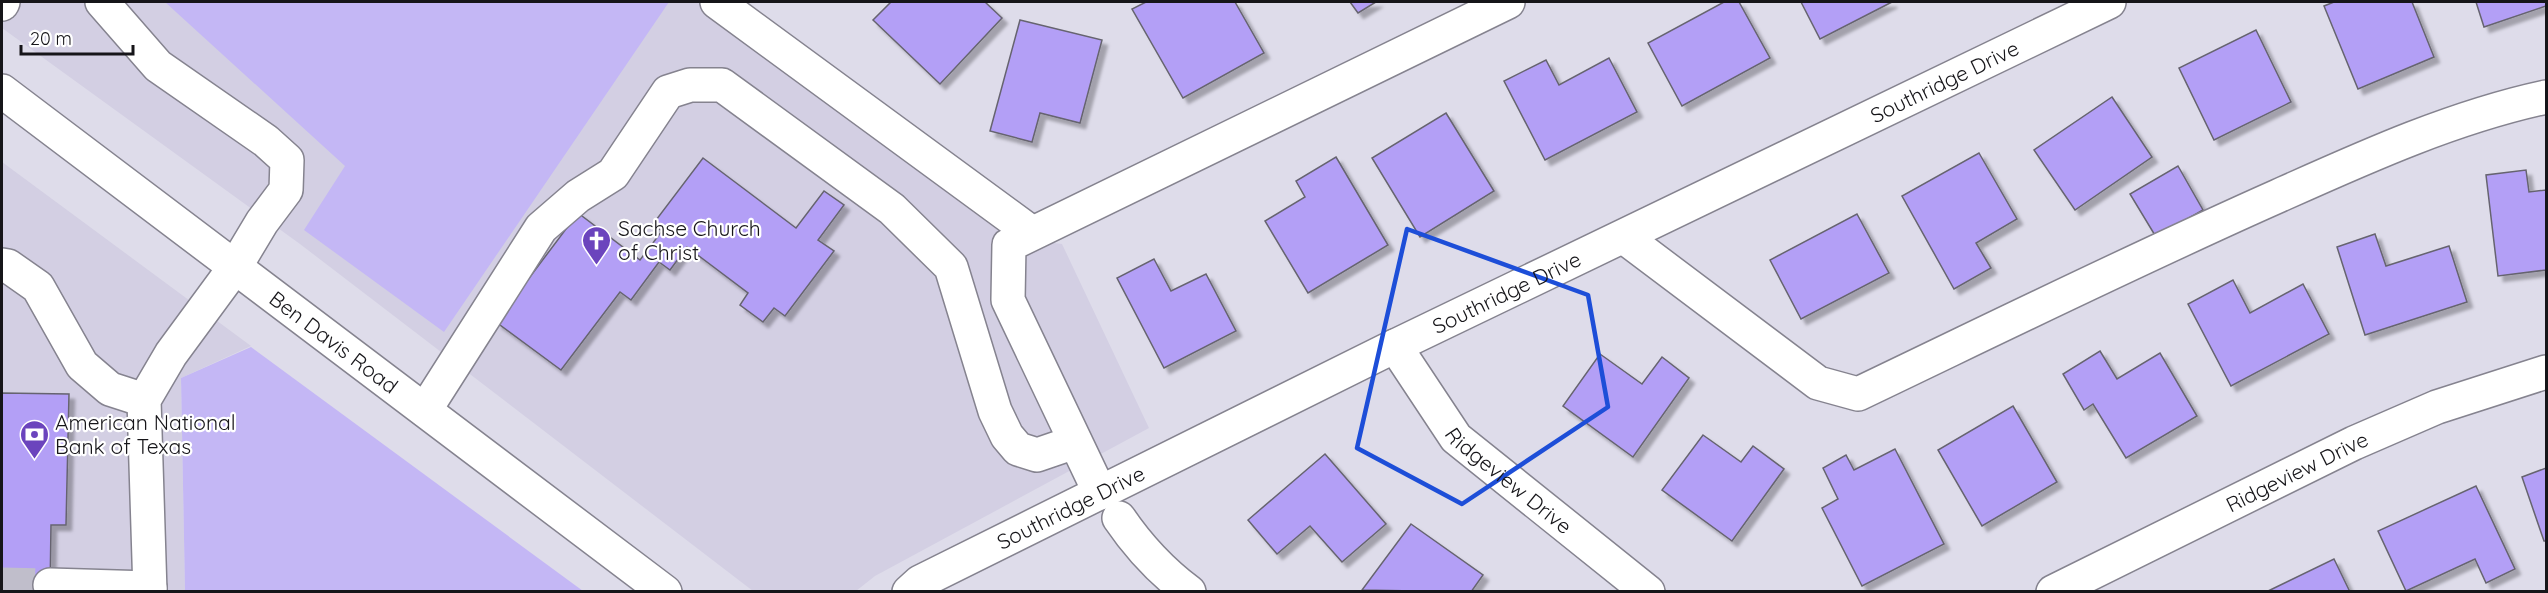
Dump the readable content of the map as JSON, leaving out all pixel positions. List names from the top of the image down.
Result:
{
  "streets": {
    "street": ["Southridge Drive", "Ben Davis Road", "Ridgeview Drive"]
  },
  "crossings": [
    ["Southridge Drive", "Ridgeview Drive"]
  ],
  "places": {
    "church": ["Sachse Church of Christ"],
    "bank": ["American National Bank of Texas"]
  },
  "scale_bar": "20 m"
}
